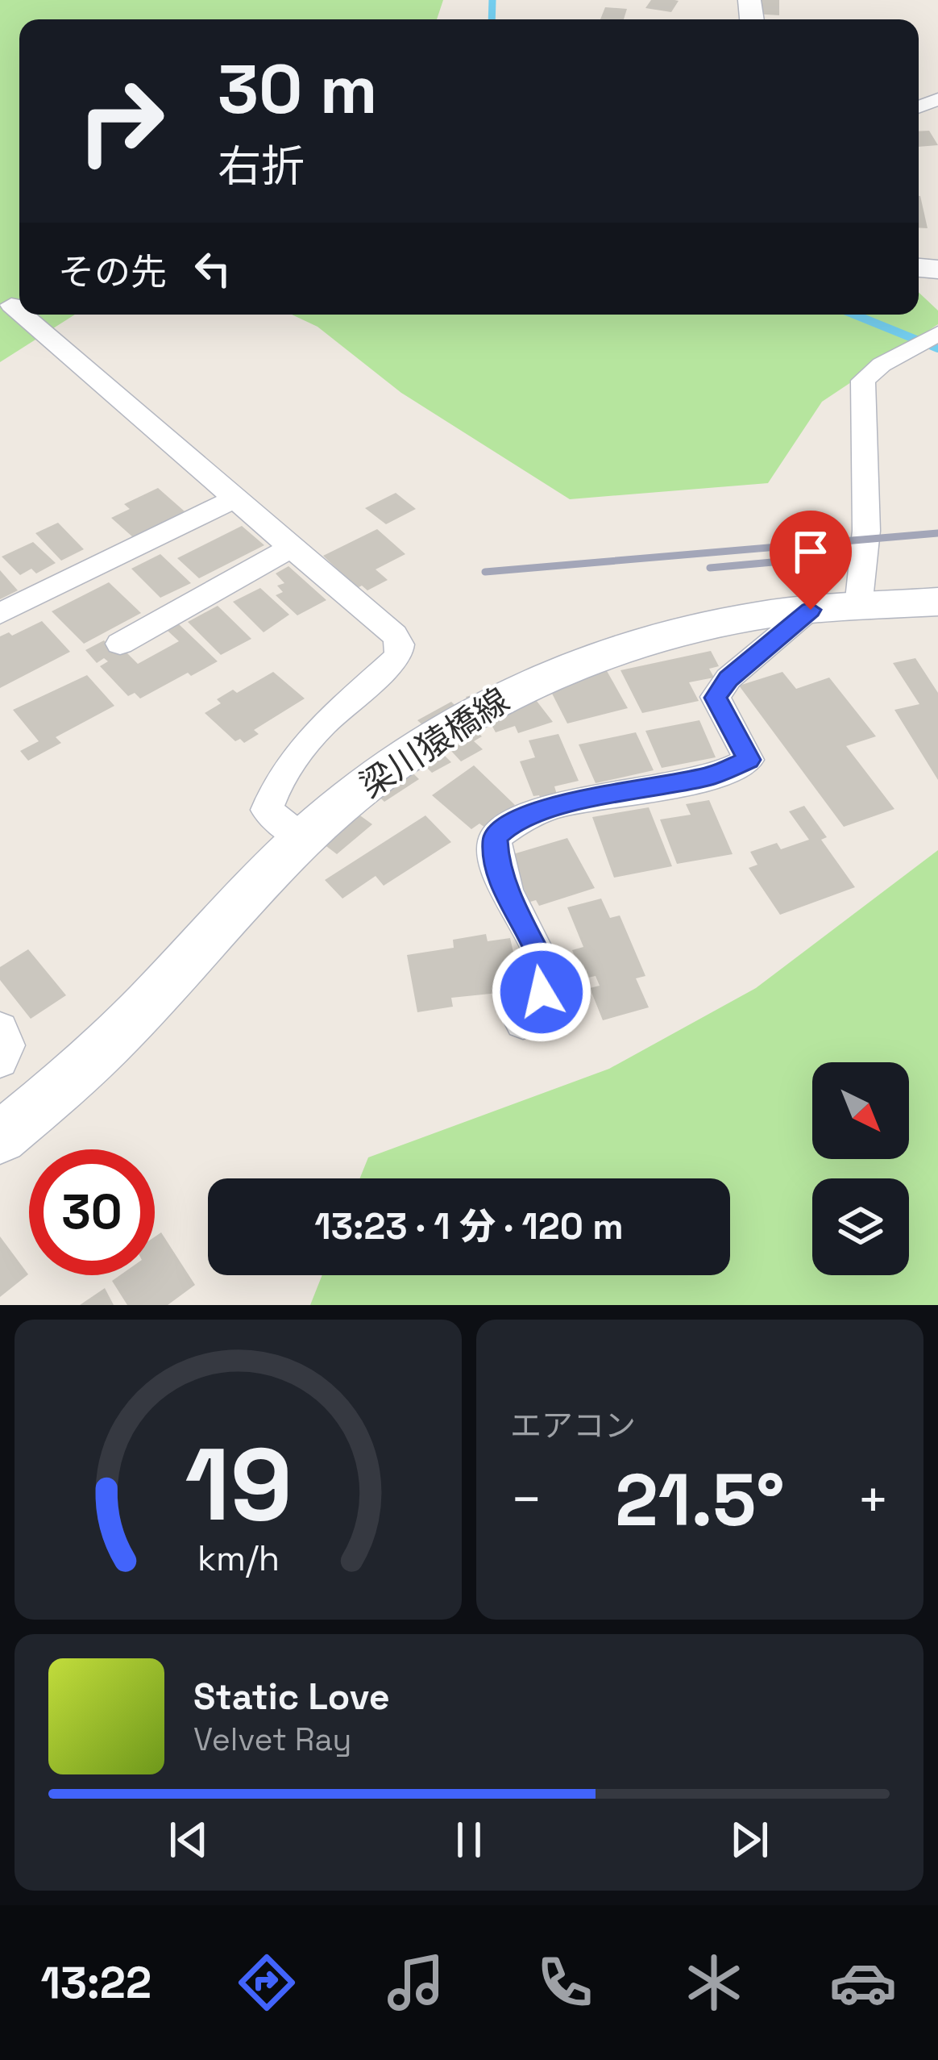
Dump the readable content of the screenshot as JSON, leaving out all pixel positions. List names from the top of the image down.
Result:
{
  "streets": {
    "main road": ["梁川猿橋線"]
  },
  "north": "bottom right",
  "page": {
    "turn": ["30 m", "右折"],
    "then": "その先",
    "limit": "30",
    "trip": "13:23 · 1 分 · 120 m",
    "tile": "エアコン",
    "heat": ["−", "21.5°", "+"],
    "song": ["Static Love", "Velvet Ray"],
    "tabs": "13:22",
    "gauge": ["19", "km/h"]
  }
}
